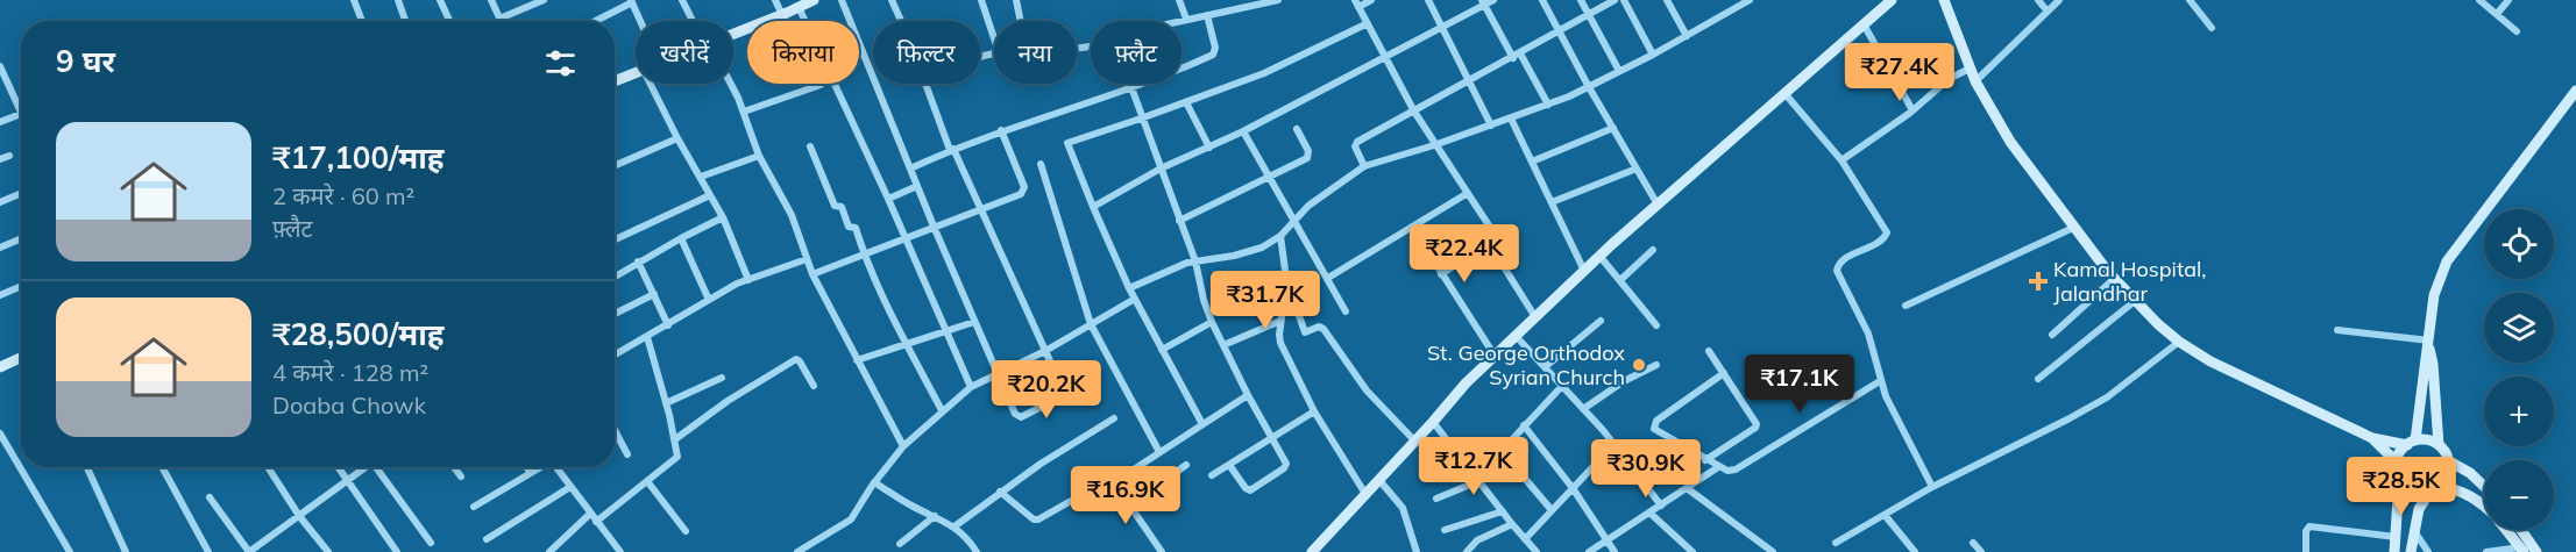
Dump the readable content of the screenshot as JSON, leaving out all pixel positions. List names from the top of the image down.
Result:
{
  "places": {
    "health": ["Kamal Hospital, Jalandhar"],
    "other": ["St. George Orthodox Syrian Church"]
  },
  "page": {
    "chip": [
      "खरीदें",
      "किराया",
      "फ़िल्टर",
      "नया",
      "फ़्लैट"
    ],
    "heading": "9 घर",
    "price": [
      "₹27.4K",
      "₹22.4K",
      "₹31.7K",
      "₹17.1K",
      "₹20.2K",
      "₹12.7K",
      "₹30.9K",
      "₹28.5K",
      "₹16.9K"
    ],
    "list": [
      {
        "name": "₹17,100/माह",
        "note": "2 कमरे · 60 m² · फ़्लैट"
      },
      {
        "name": "₹28,500/माह",
        "note": "4 कमरे · 128 m² · Doaba Chowk"
      }
    ],
    "map_buttons": ["+", "−"]
  }
}
